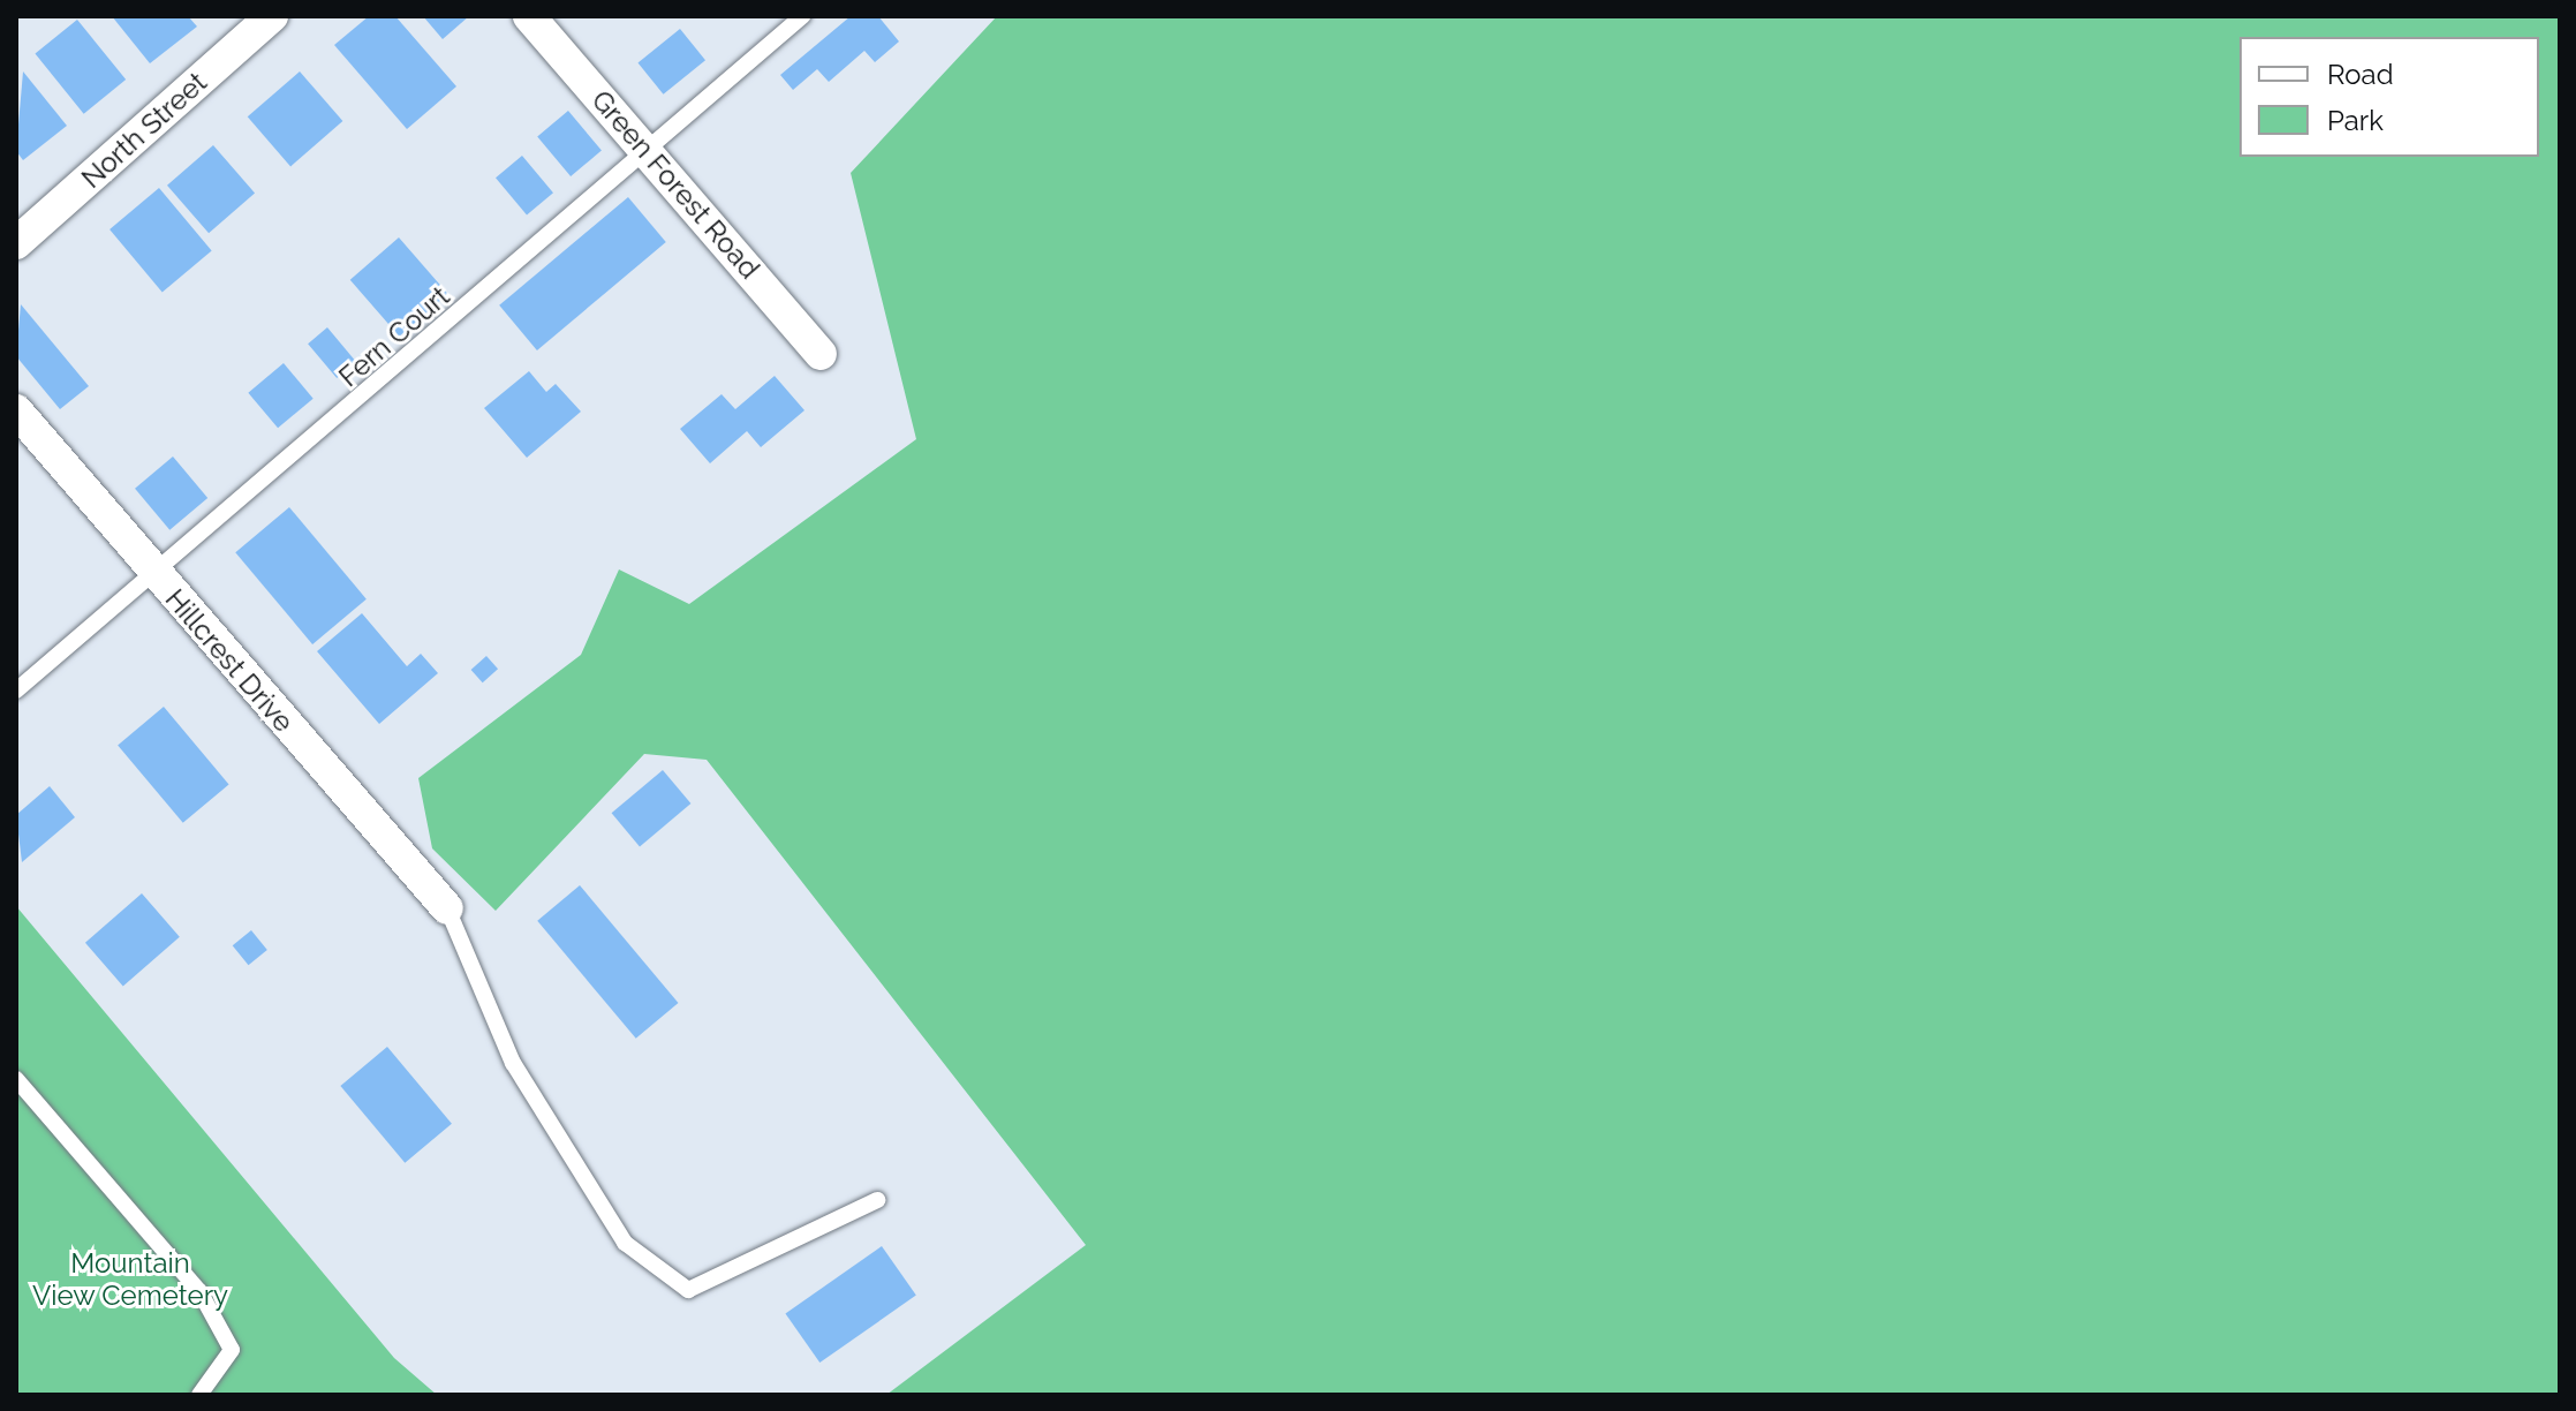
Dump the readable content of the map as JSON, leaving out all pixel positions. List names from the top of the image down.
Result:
{
  "streets": {
    "street": ["North Street", "Green Forest Road", "Hillcrest Drive"],
    "lane": ["Fern Court"]
  },
  "crossings": [
    ["Green Forest Road", "Fern Court"],
    ["Fern Court", "Hillcrest Drive"]
  ],
  "parks": ["Mountain View Cemetery"],
  "legend": ["Road", "Park"]
}
